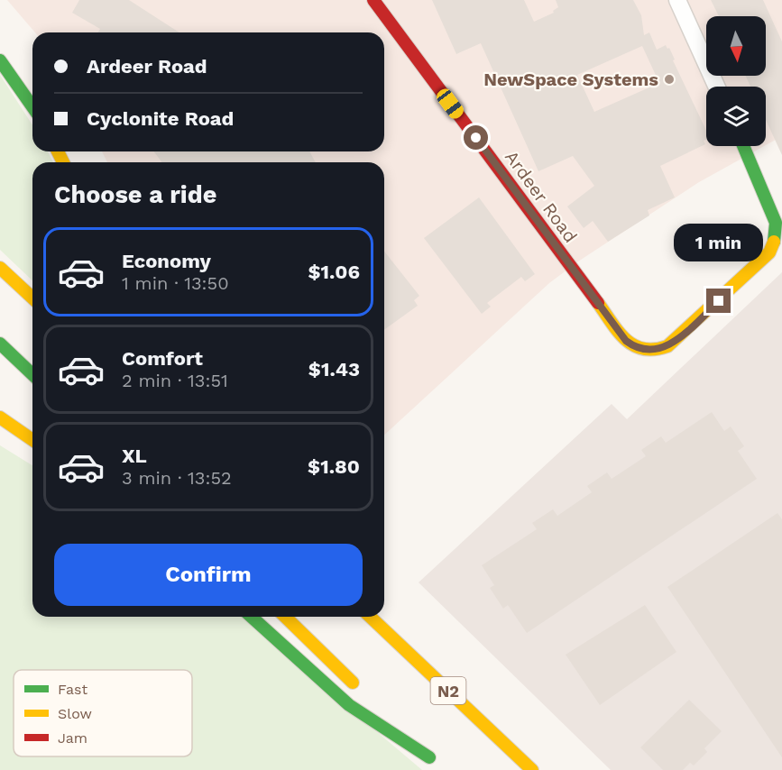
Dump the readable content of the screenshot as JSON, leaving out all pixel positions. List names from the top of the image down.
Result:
{
  "streets": {
    "main road": ["Ardeer Road", "N2"]
  },
  "places": ["NewSpace Systems"],
  "legend": ["Fast", "Slow", "Jam"],
  "north": "bottom",
  "page": {
    "banner": ["Ardeer Road", "Cyclonite Road"],
    "heading": "Choose a ride",
    "bubble": "1 min",
    "list": [
      {
        "name": "Economy",
        "note": "1 min · 13:50",
        "value": "$1.06"
      },
      {
        "name": "Comfort",
        "note": "2 min · 13:51",
        "value": "$1.43"
      },
      {
        "name": "XL",
        "note": "3 min · 13:52",
        "value": "$1.80"
      }
    ],
    "buttons": "Confirm"
  }
}
